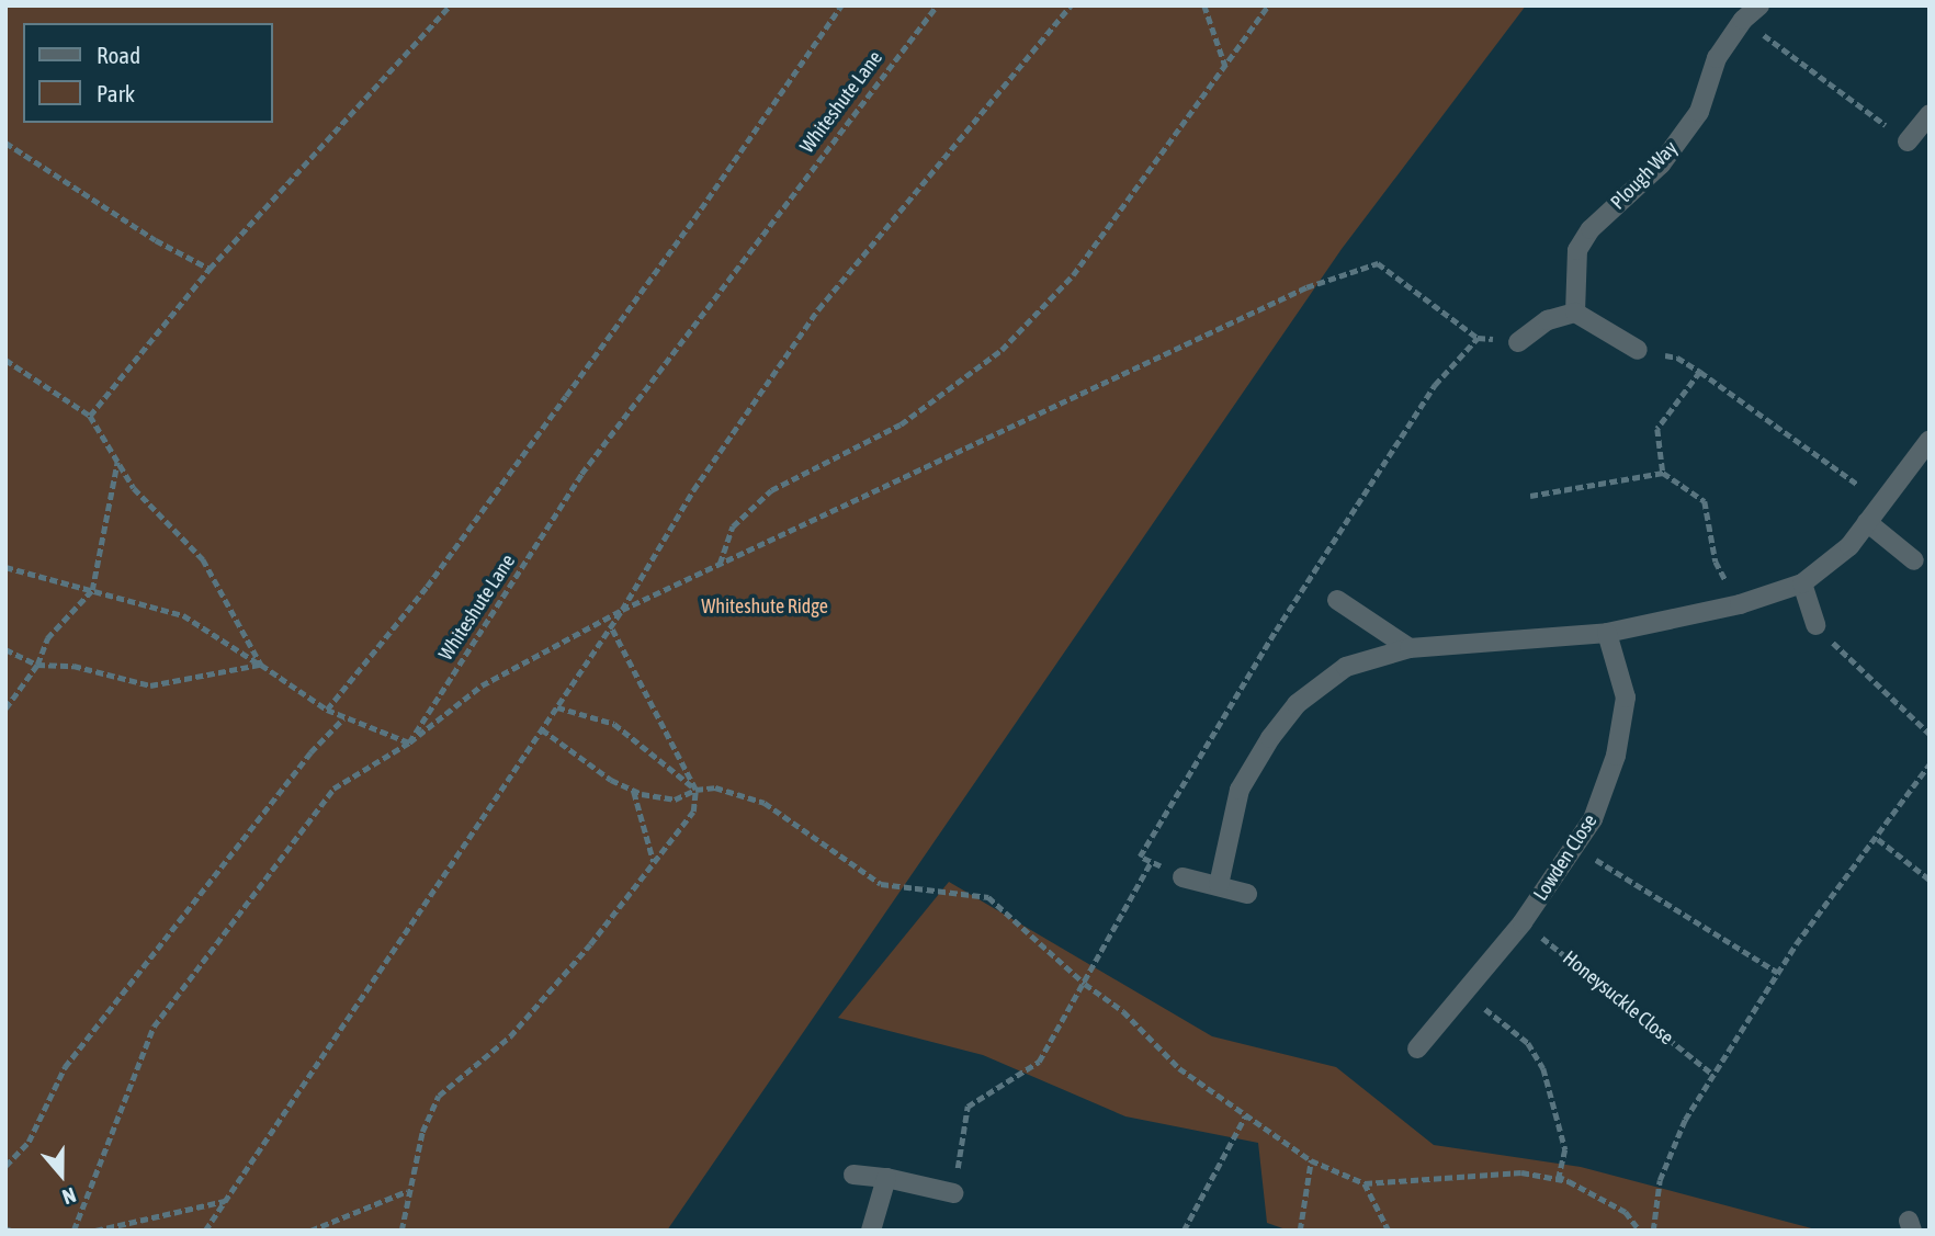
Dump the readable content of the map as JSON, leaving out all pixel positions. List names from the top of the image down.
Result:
{
  "streets": {
    "street": ["Plough Way", "Lowden Close"],
    "path": ["Whiteshute Lane", "Honeysuckle Close"]
  },
  "crossings": [
    ["Lowden Close", "Honeysuckle Close"]
  ],
  "parks": ["Whiteshute Ridge"],
  "legend": ["Road", "Park"],
  "north": "bottom"
}
